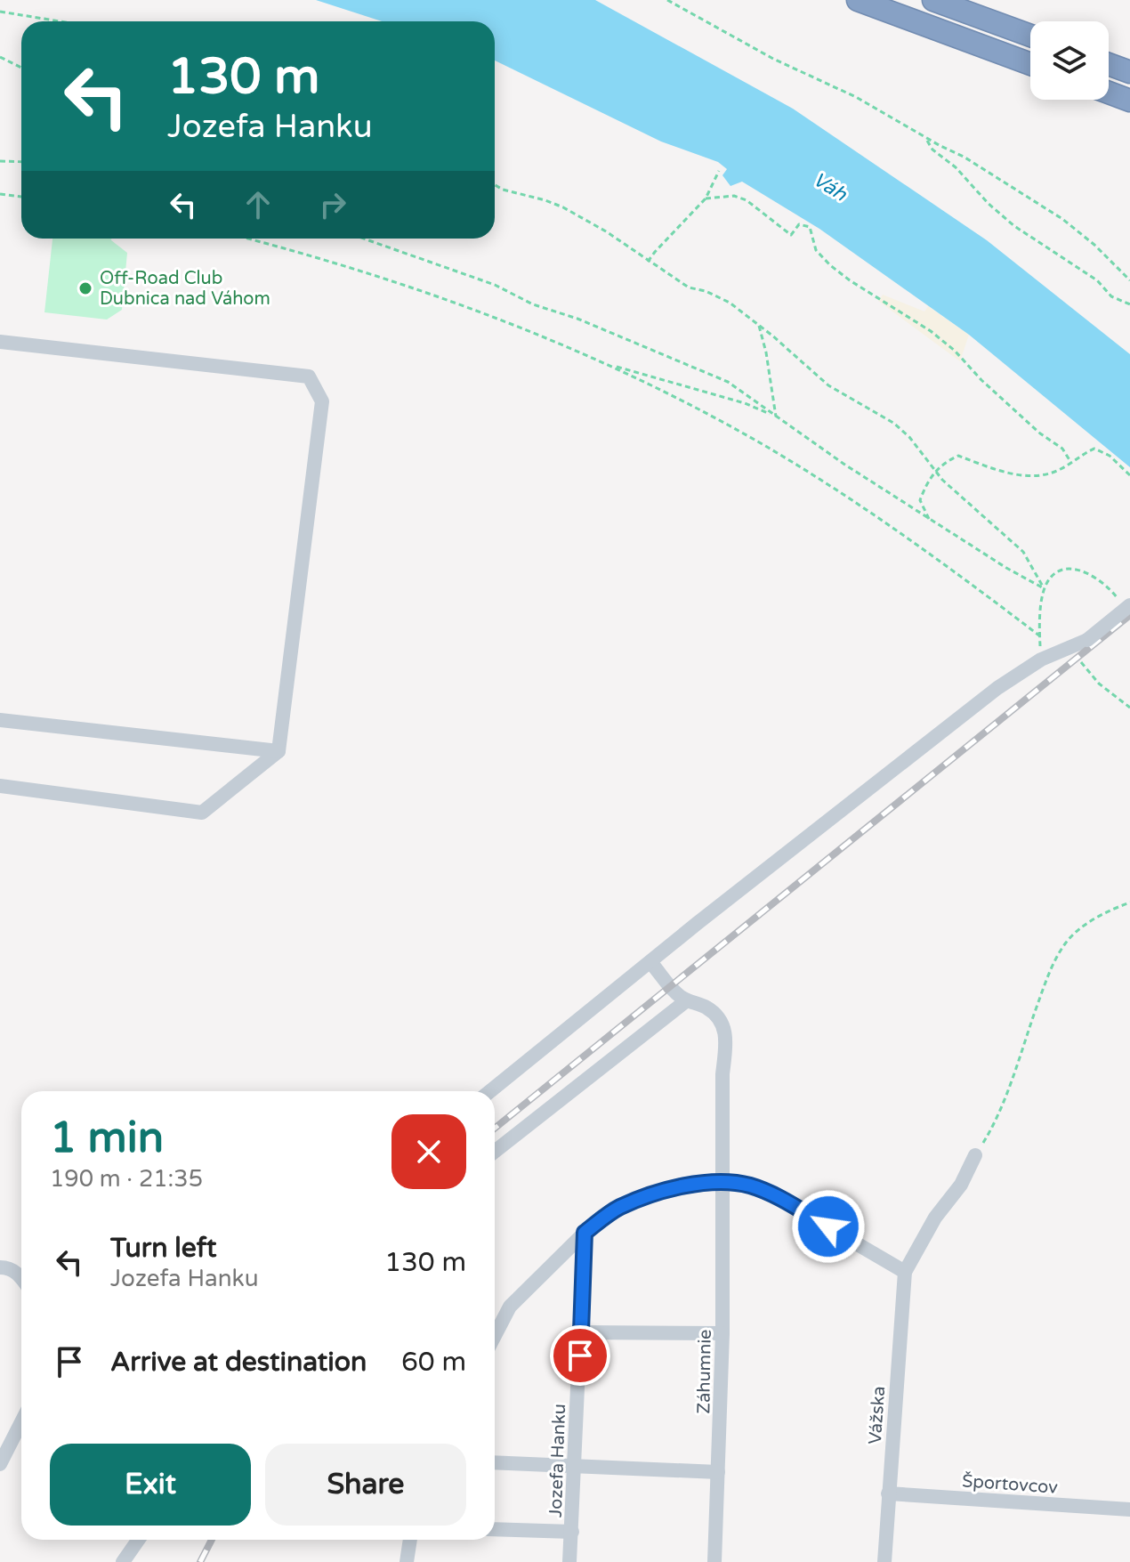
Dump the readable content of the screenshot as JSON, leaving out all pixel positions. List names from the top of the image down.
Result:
{
  "streets": {
    "street": [
      "Záhumnie",
      "Vážska",
      "Jozefa Hanku",
      "Športovcov"
    ]
  },
  "crossings": [
    ["Vážska", "Športovcov"]
  ],
  "water": ["Váh"],
  "places": ["Off-Road Club Dubnica nad Váhom"],
  "page": {
    "turn": ["130 m", "Jozefa Hanku"],
    "heading": ["1 min", "190 m · 21:35"],
    "list": [
      {
        "name": "Turn left",
        "note": "Jozefa Hanku",
        "value": "130 m"
      },
      {
        "name": "Arrive at destination",
        "value": "60 m"
      }
    ],
    "buttons": ["Exit", "Share"]
  }
}
